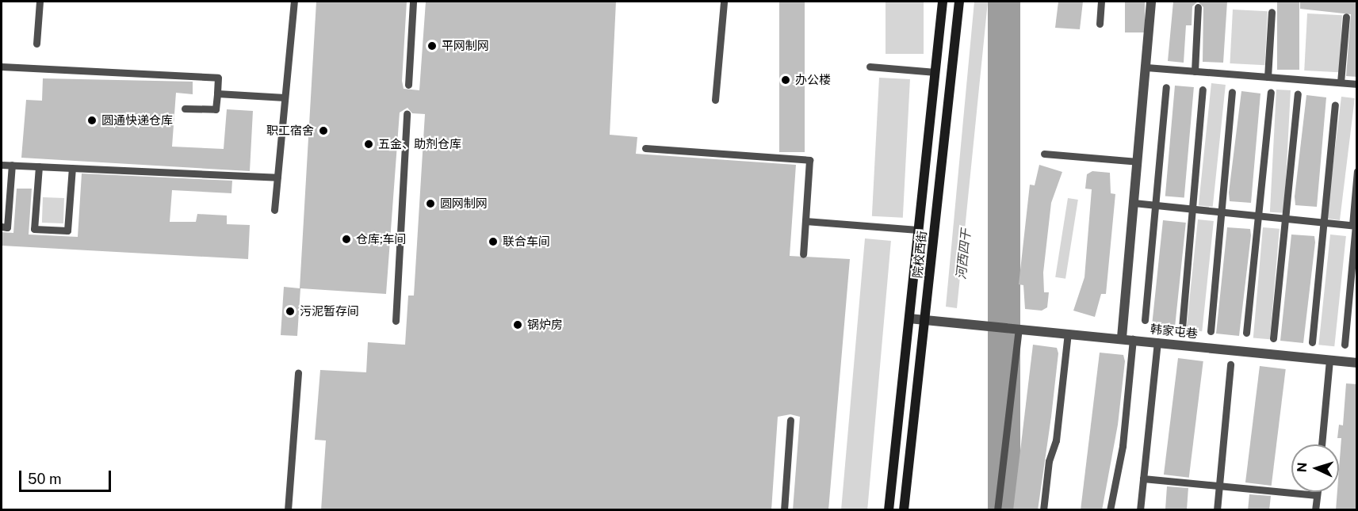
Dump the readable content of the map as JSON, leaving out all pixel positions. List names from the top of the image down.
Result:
{
  "streets": {
    "main road": ["院校西街"],
    "street": ["韩家屯巷"]
  },
  "crossings": [
    ["院校西街", "韩家屯巷"]
  ],
  "water": ["河西四干"],
  "places": [
    "平网制网",
    "办公楼",
    "圆通快递仓库",
    "职工宿舍",
    "五金、助剂仓库",
    "圆网制网",
    "仓库;车间",
    "联合车间",
    "污泥暂存间",
    "锅炉房"
  ],
  "scale_bar": "50 m",
  "north": "left"
}
